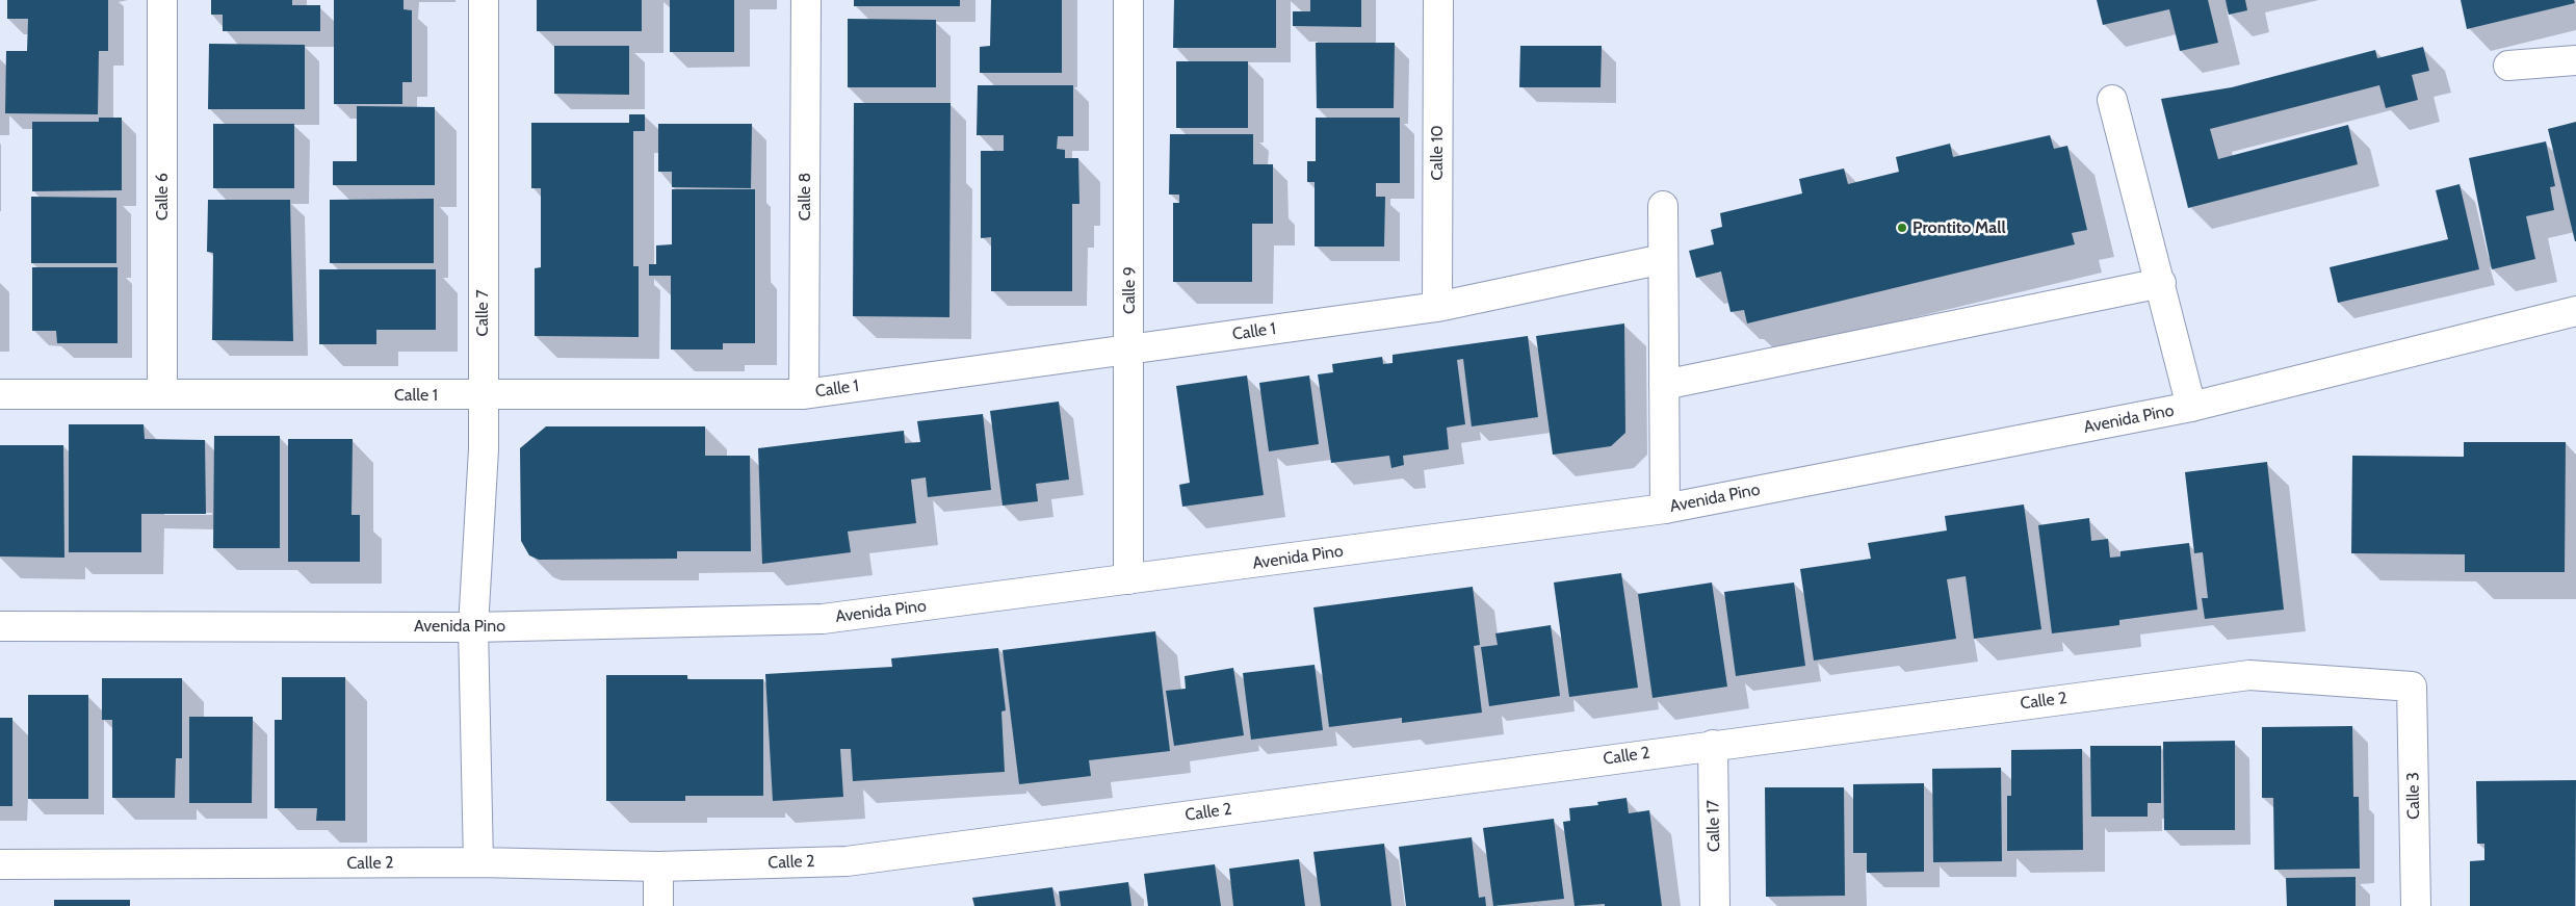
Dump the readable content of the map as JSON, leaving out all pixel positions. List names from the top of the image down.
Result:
{
  "streets": {
    "street": [
      "Calle 10",
      "Calle 6",
      "Calle 8",
      "Calle 9",
      "Calle 7",
      "Calle 1",
      "Avenida Pino",
      "Calle 2",
      "Calle 3",
      "Calle 17"
    ]
  },
  "crossings": [
    ["Calle 10", "Calle 1"],
    ["Calle 6", "Calle 1"],
    ["Calle 8", "Calle 1"],
    ["Calle 9", "Calle 1"],
    ["Calle 9", "Avenida Pino"],
    ["Calle 7", "Calle 1"],
    ["Calle 7", "Avenida Pino"],
    ["Calle 7", "Calle 2"],
    ["Calle 2", "Calle 3"],
    ["Calle 2", "Calle 17"]
  ],
  "places": ["Prontito Mall"]
}
